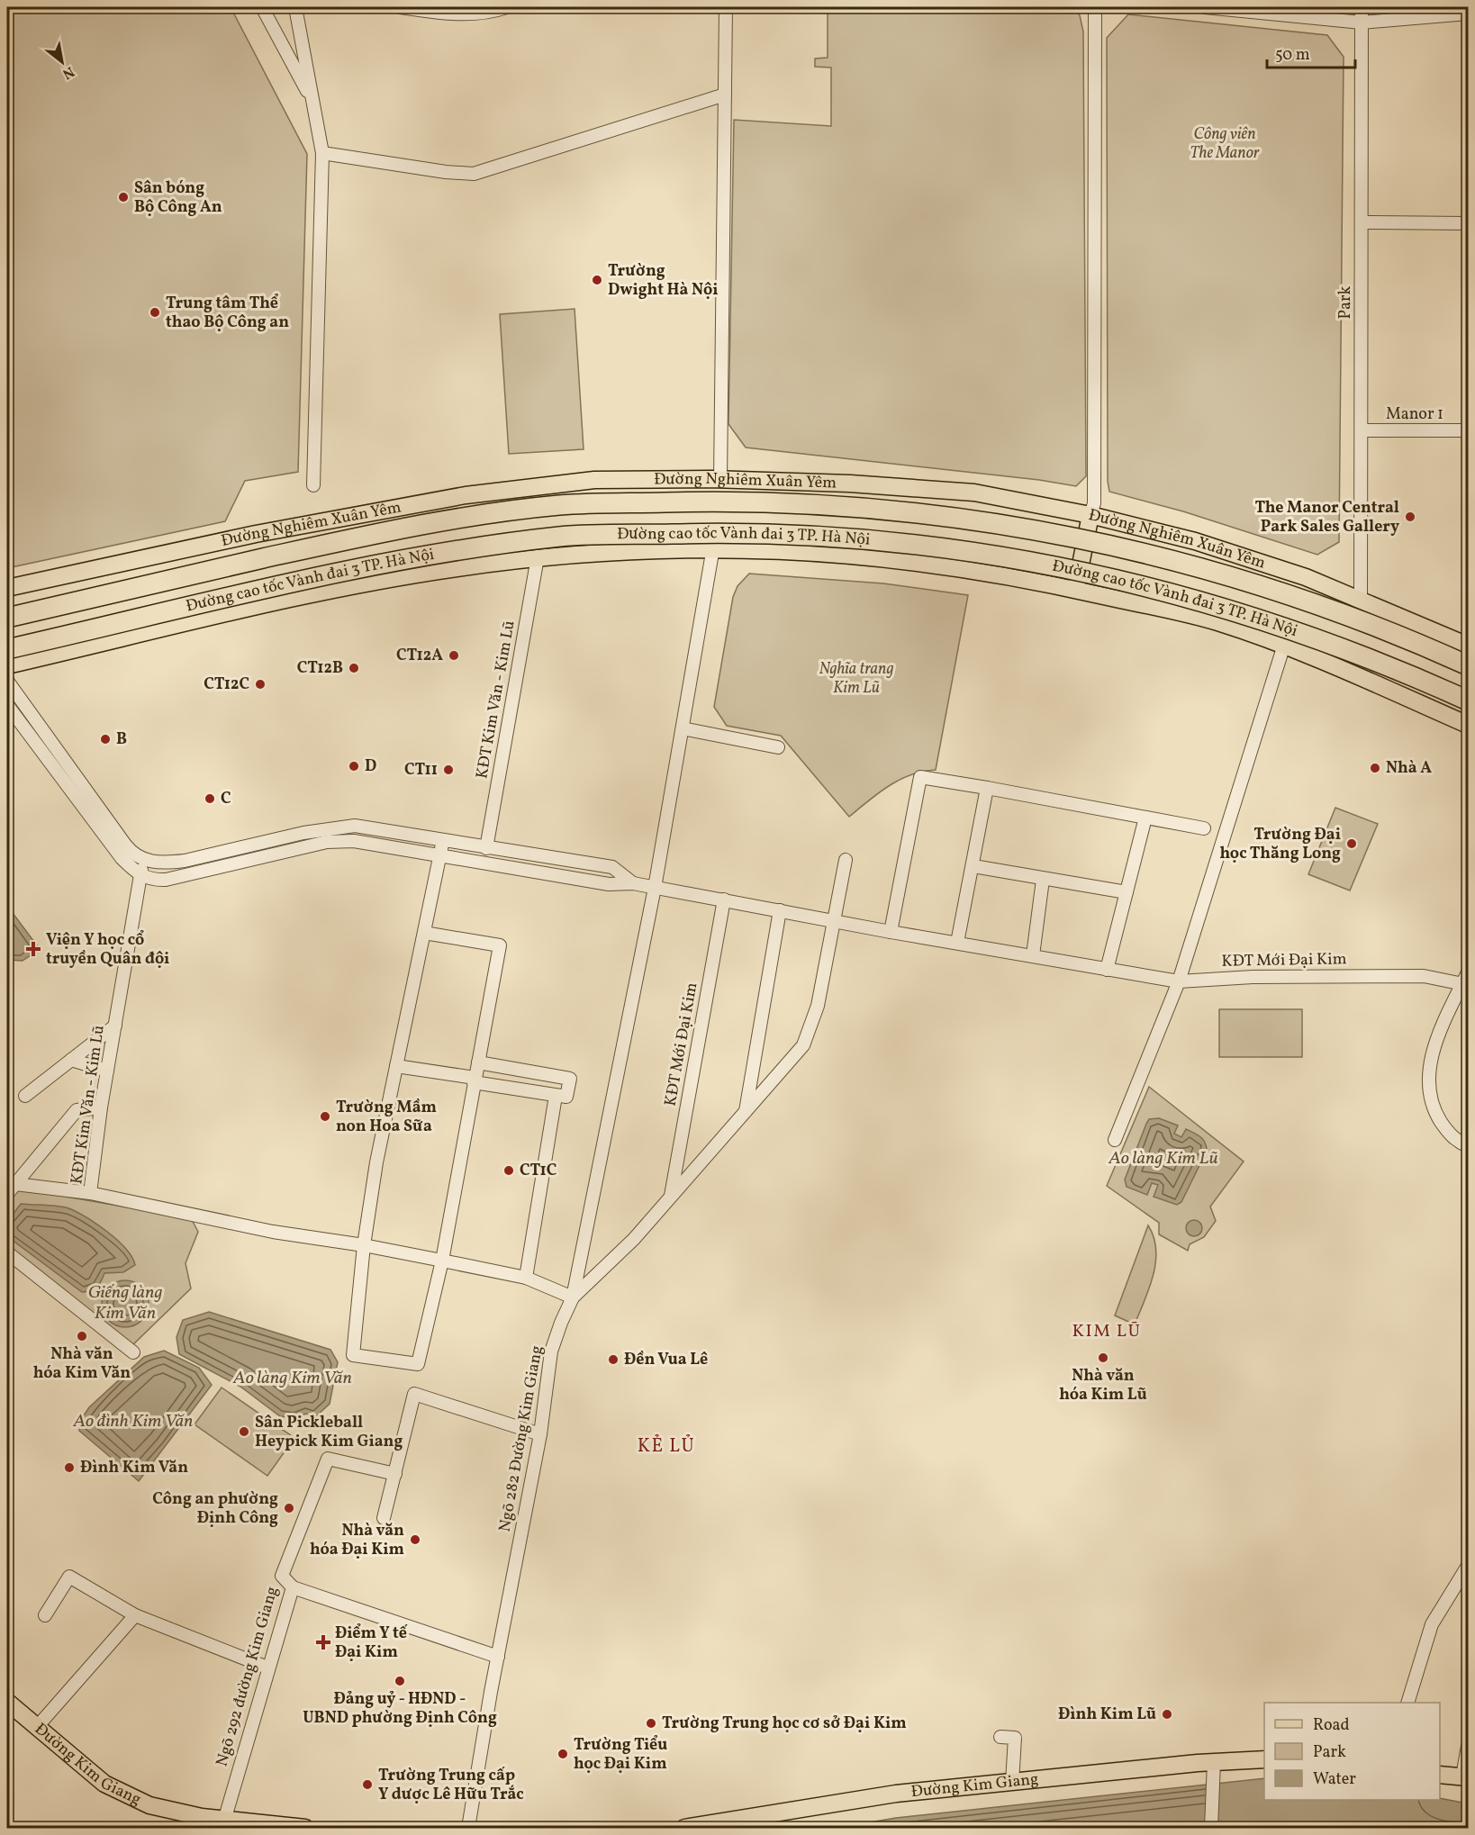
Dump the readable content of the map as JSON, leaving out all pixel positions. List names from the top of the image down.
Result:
{
  "streets": {
    "highway": ["Đường cao tốc Vành đai 3 TP. Hà Nội"],
    "main road": ["Đường Nghiêm Xuân Yêm", "Đường Kim Giang"],
    "street": [
      "Park",
      "Manor 1",
      "KĐT Kim Văn - Kim Lũ",
      "KĐT Mới Đại Kim",
      "Ngõ 282 Đường Kim Giang",
      "Ngõ 292 đường Kim Giang"
    ]
  },
  "crossings": [
    ["Park", "Manor 1"],
    ["Park", "Đường Nghiêm Xuân Yêm"],
    ["KĐT Kim Văn - Kim Lũ", "Ngõ 282 Đường Kim Giang"],
    ["KĐT Mới Đại Kim", "Ngõ 282 Đường Kim Giang"],
    ["Ngõ 292 đường Kim Giang", "Đường Kim Giang"]
  ],
  "districts": ["KIM LŨ", "KẺ LỦ"],
  "water": [
    "Ao làng Kim Lũ",
    "Giếng làng Kim Văn",
    "Ao làng Kim Văn",
    "Ao đình Kim Văn"
  ],
  "parks": ["Công viên The Manor", "Nghĩa trang Kim Lũ"],
  "places": {
    "other": [
      "Sân bóng Bộ Công An",
      "Trường Dwight Hà Nội",
      "Trung tâm Thể thao Bộ Công an",
      "The Manor Central Park Sales Gallery",
      "CT12A",
      "CT12B",
      "CT12C",
      "B",
      "D",
      "Nhà A",
      "CT11",
      "C",
      "Trường Đại học Thăng Long",
      "Trường Mầm non Hoa Sữa",
      "CT1C",
      "Nhà văn hóa Kim Văn",
      "Nhà văn hóa Kim Lũ",
      "Đền Vua Lê",
      "Sân Pickleball Heypick Kim Giang",
      "Đình Kim Văn",
      "Công an phường Định Công",
      "Nhà văn hóa Đại Kim",
      "Đảng uỷ - HĐND - UBND phường Định Công",
      "Đình Kim Lũ",
      "Trường Trung học cơ sở Đại Kim",
      "Trường Tiểu học Đại Kim",
      "Trường Trung cấp Y dược Lê Hữu Trắc"
    ],
    "health": ["Viện Y học cổ truyền Quân đội", "Điểm Y tế Đại Kim"]
  },
  "legend": ["Road", "Park", "Water"],
  "scale_bar": "50 m",
  "north": "bottom right"
}
